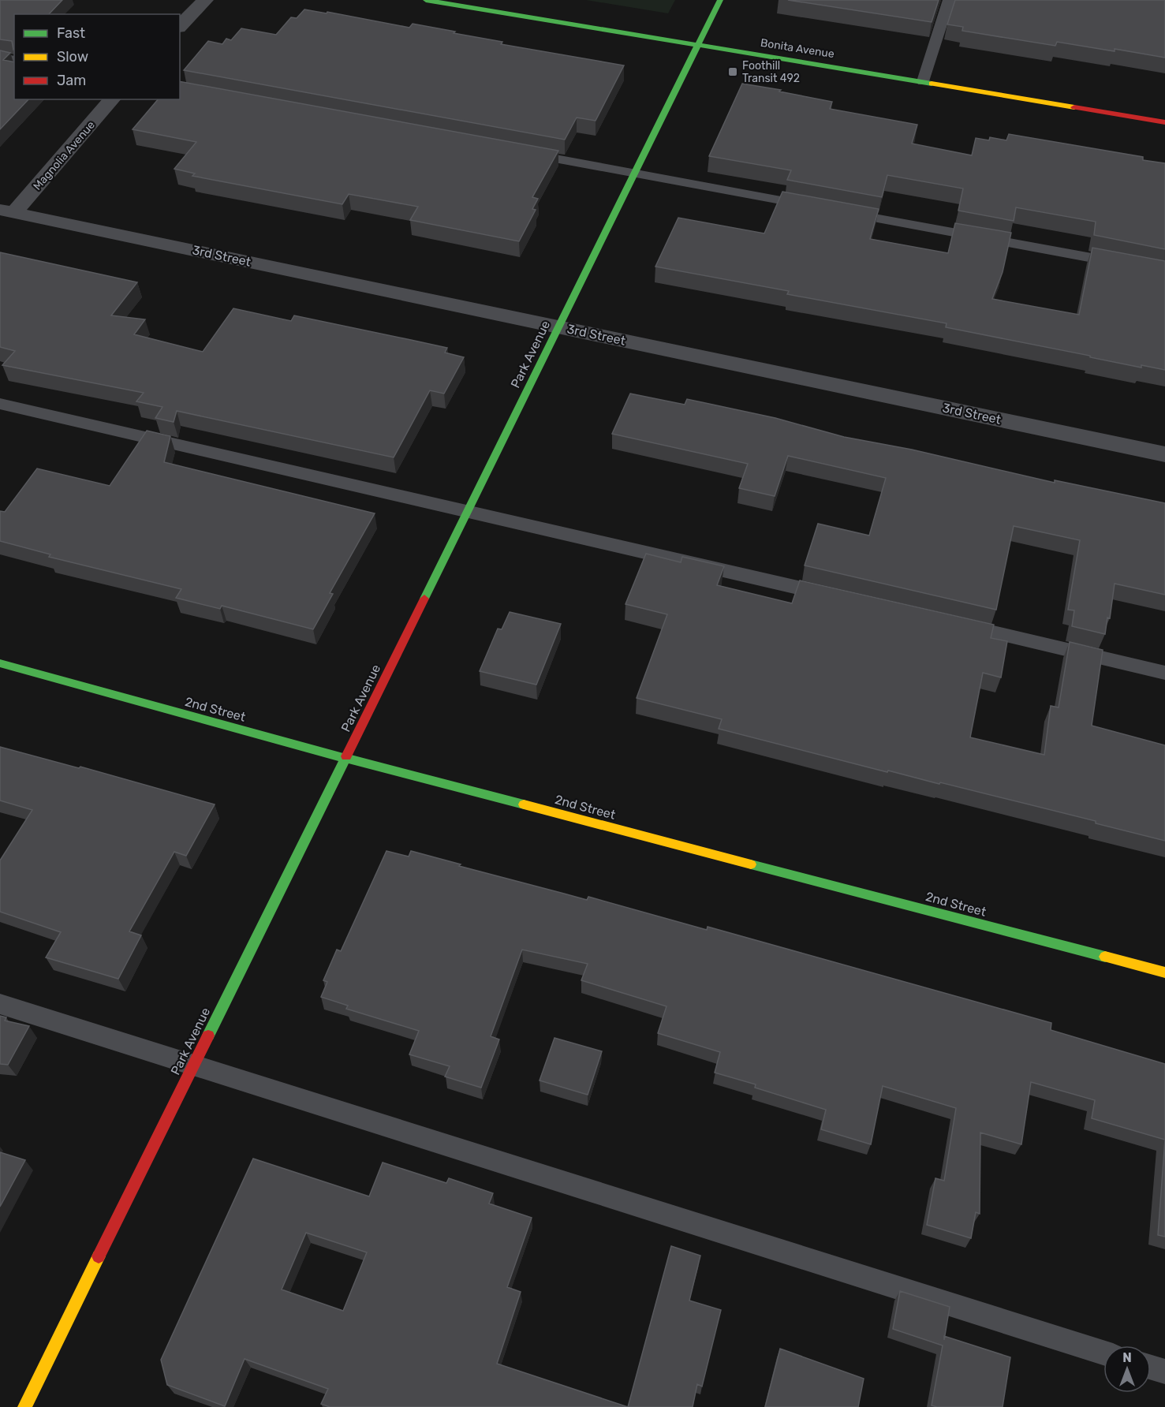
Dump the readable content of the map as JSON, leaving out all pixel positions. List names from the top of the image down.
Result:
{
  "streets": {
    "street": [
      "Bonita Avenue",
      "Magnolia Avenue",
      "3rd Street",
      "Park Avenue",
      "2nd Street"
    ]
  },
  "crossings": [
    ["Bonita Avenue", "Park Avenue"],
    ["Magnolia Avenue", "3rd Street"],
    ["3rd Street", "Park Avenue"],
    ["Park Avenue", "2nd Street"]
  ],
  "places": {
    "transit": ["Foothill Transit 492"]
  },
  "legend": ["Fast", "Slow", "Jam"],
  "north": "top"
}
